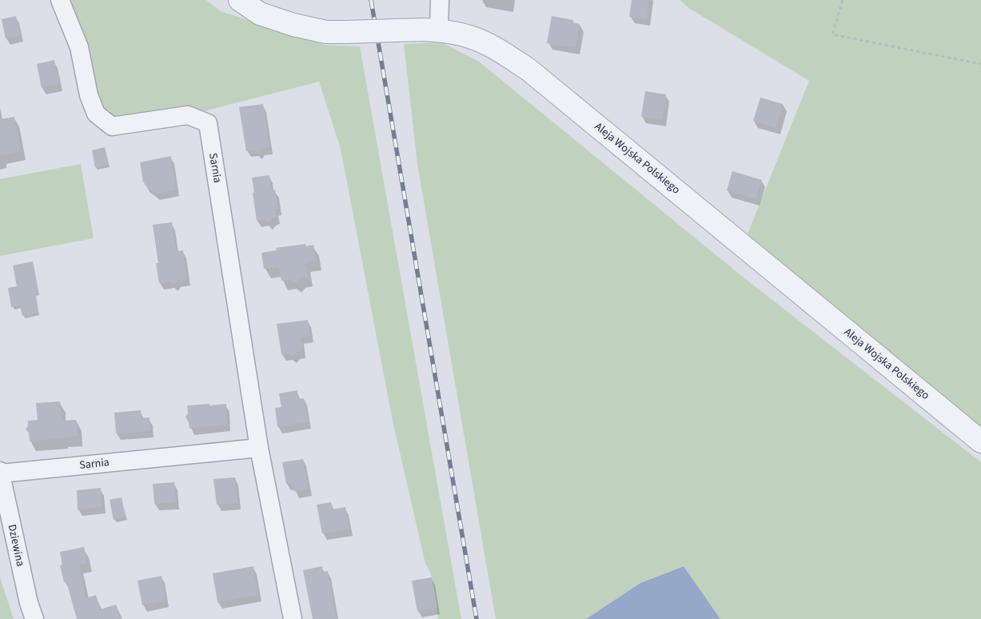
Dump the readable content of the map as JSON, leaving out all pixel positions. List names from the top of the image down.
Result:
{
  "streets": {
    "street": ["Aleja Wojska Polskiego", "Sarnia", "Dziewina"]
  },
  "crossings": [
    ["Sarnia", "Dziewina"]
  ]
}
